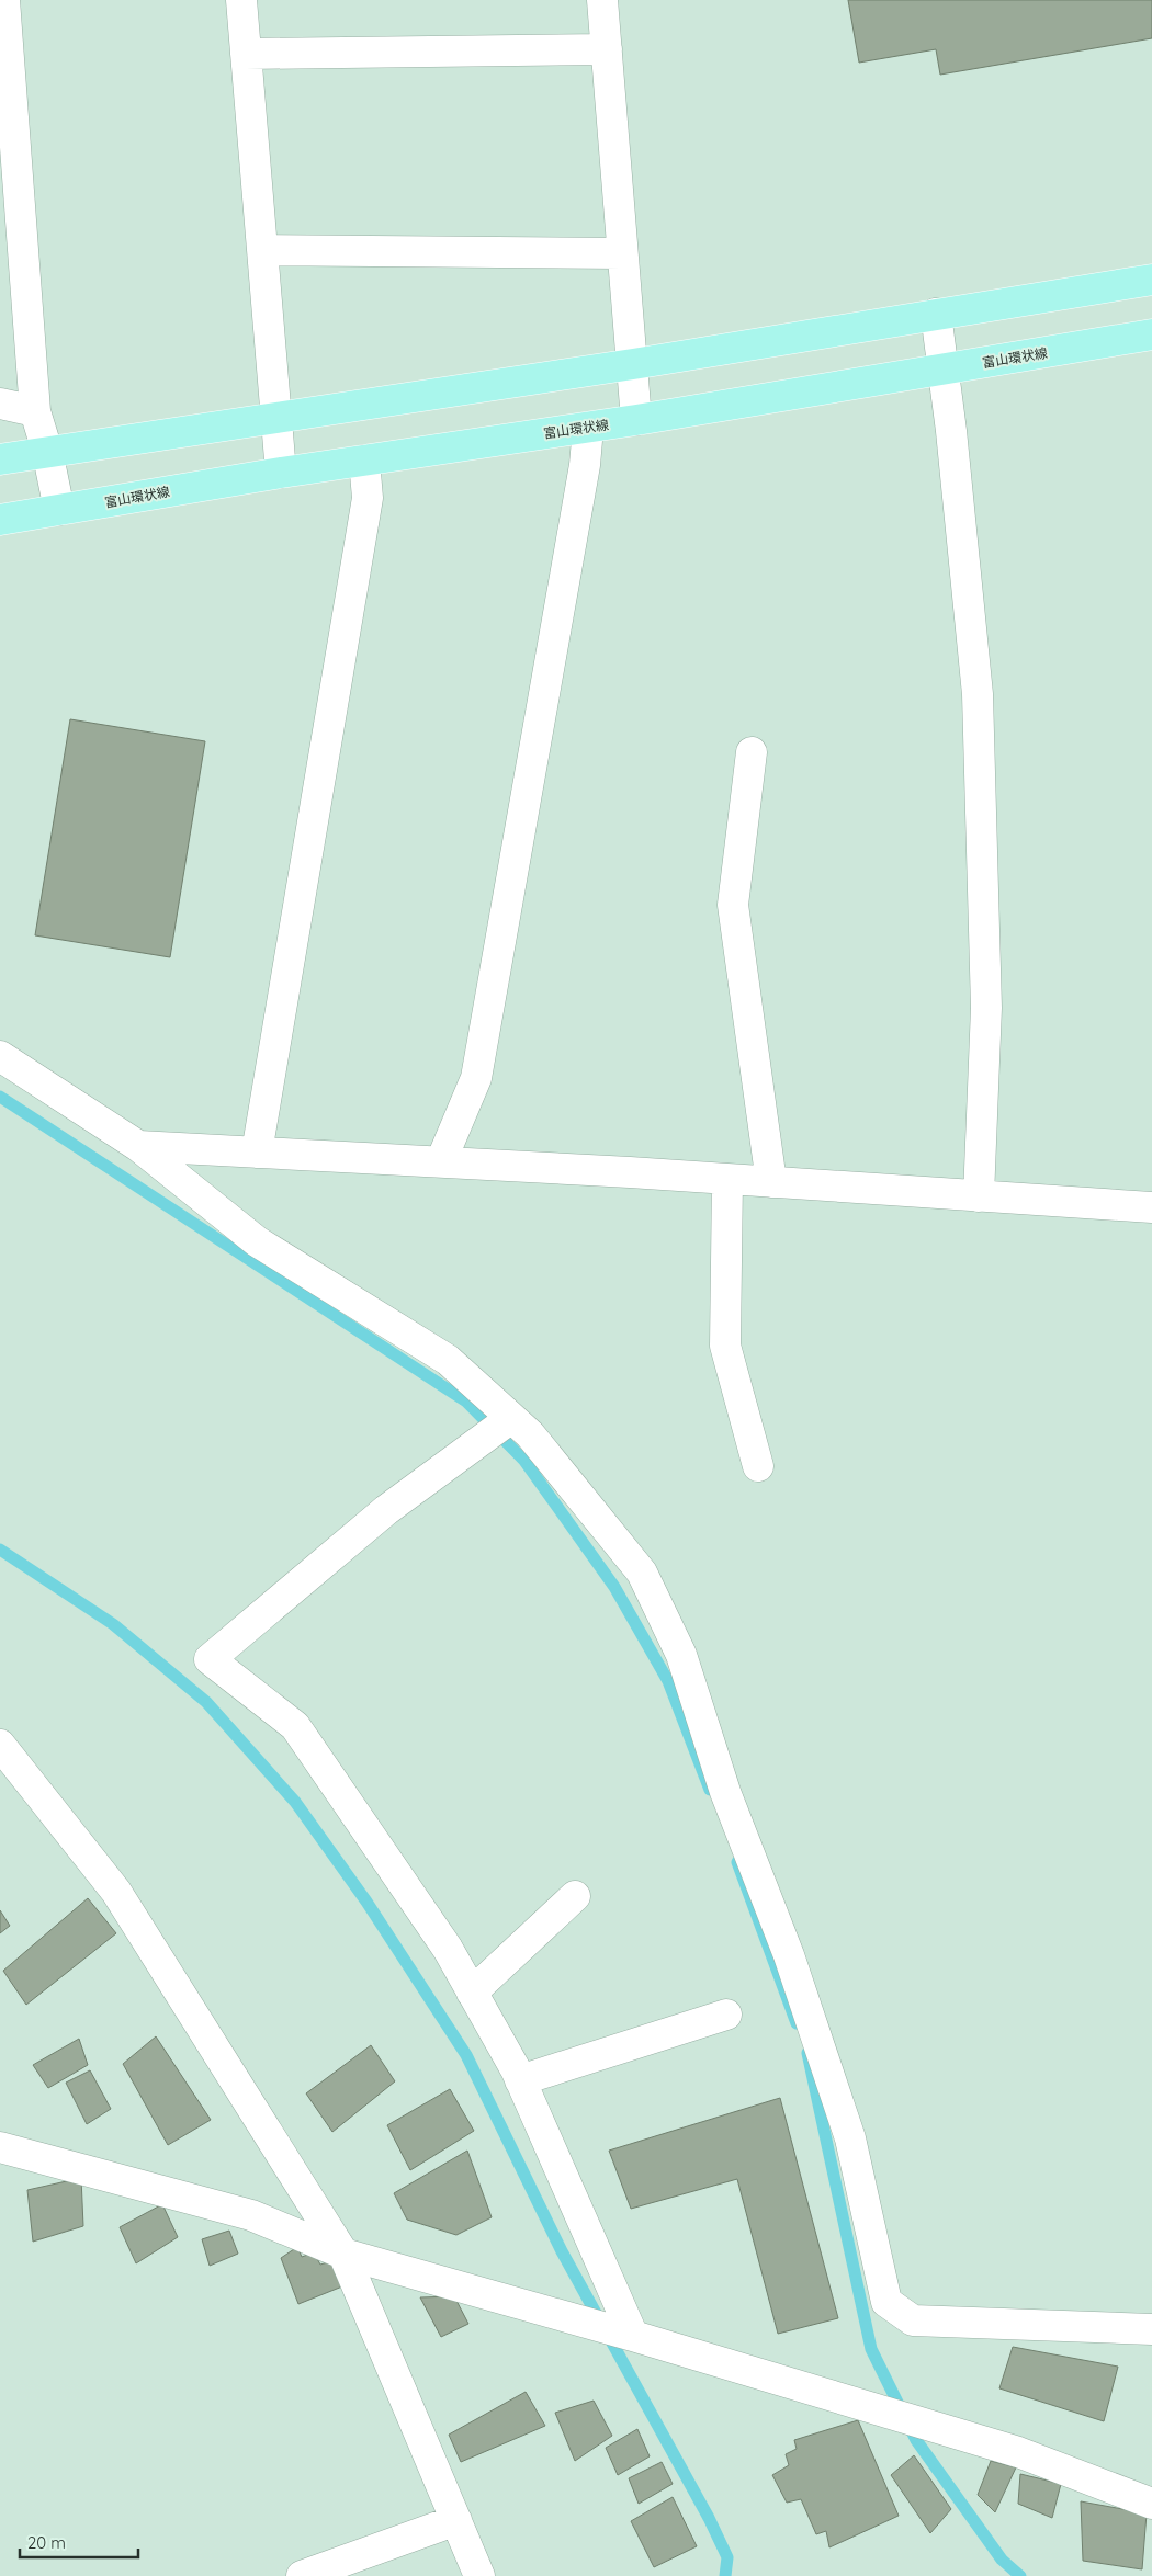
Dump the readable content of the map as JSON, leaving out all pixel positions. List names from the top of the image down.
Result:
{
  "streets": {
    "main road": ["富山環状線"]
  },
  "scale_bar": "20 m"
}
